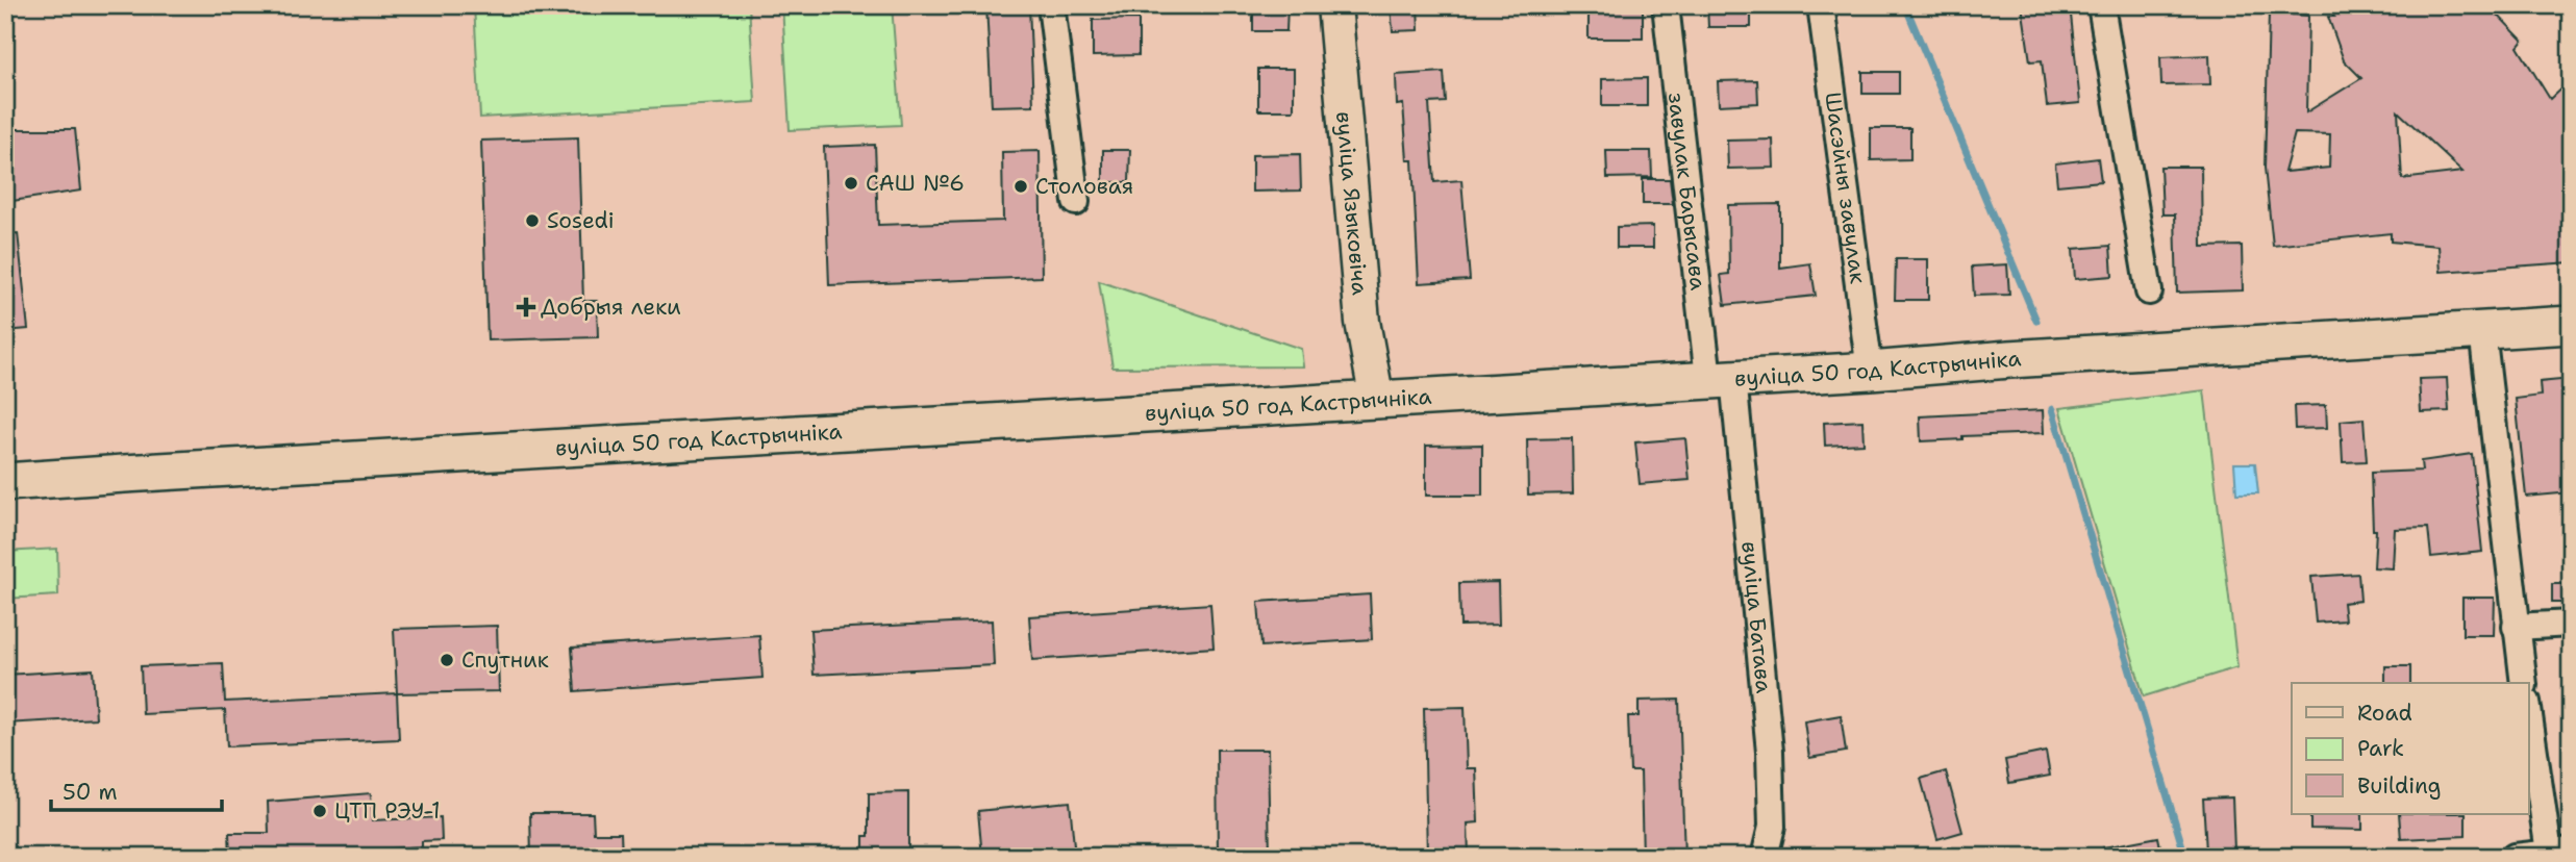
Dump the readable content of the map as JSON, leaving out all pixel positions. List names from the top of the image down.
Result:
{
  "streets": {
    "main road": ["вуліца 50 год Кастрычніка"],
    "street": [
      "Шасэйны завулак",
      "завулак Барысава",
      "вуліца Языковіча",
      "вуліца Батава"
    ]
  },
  "crossings": [
    ["Шасэйны завулак", "вуліца 50 год Кастрычніка"],
    ["завулак Барысава", "вуліца 50 год Кастрычніка"],
    ["завулак Барысава", "вуліца Батава"],
    ["вуліца Языковіча", "вуліца 50 год Кастрычніка"],
    ["вуліца 50 год Кастрычніка", "вуліца Батава"]
  ],
  "places": {
    "other": [
      "САШ №6",
      "Столовая",
      "Sosedi",
      "Спутник",
      "ЦТП РЭУ-1"
    ],
    "health": ["Добрыя леки"]
  },
  "legend": ["Road", "Park", "Building"],
  "scale_bar": "50 m"
}
